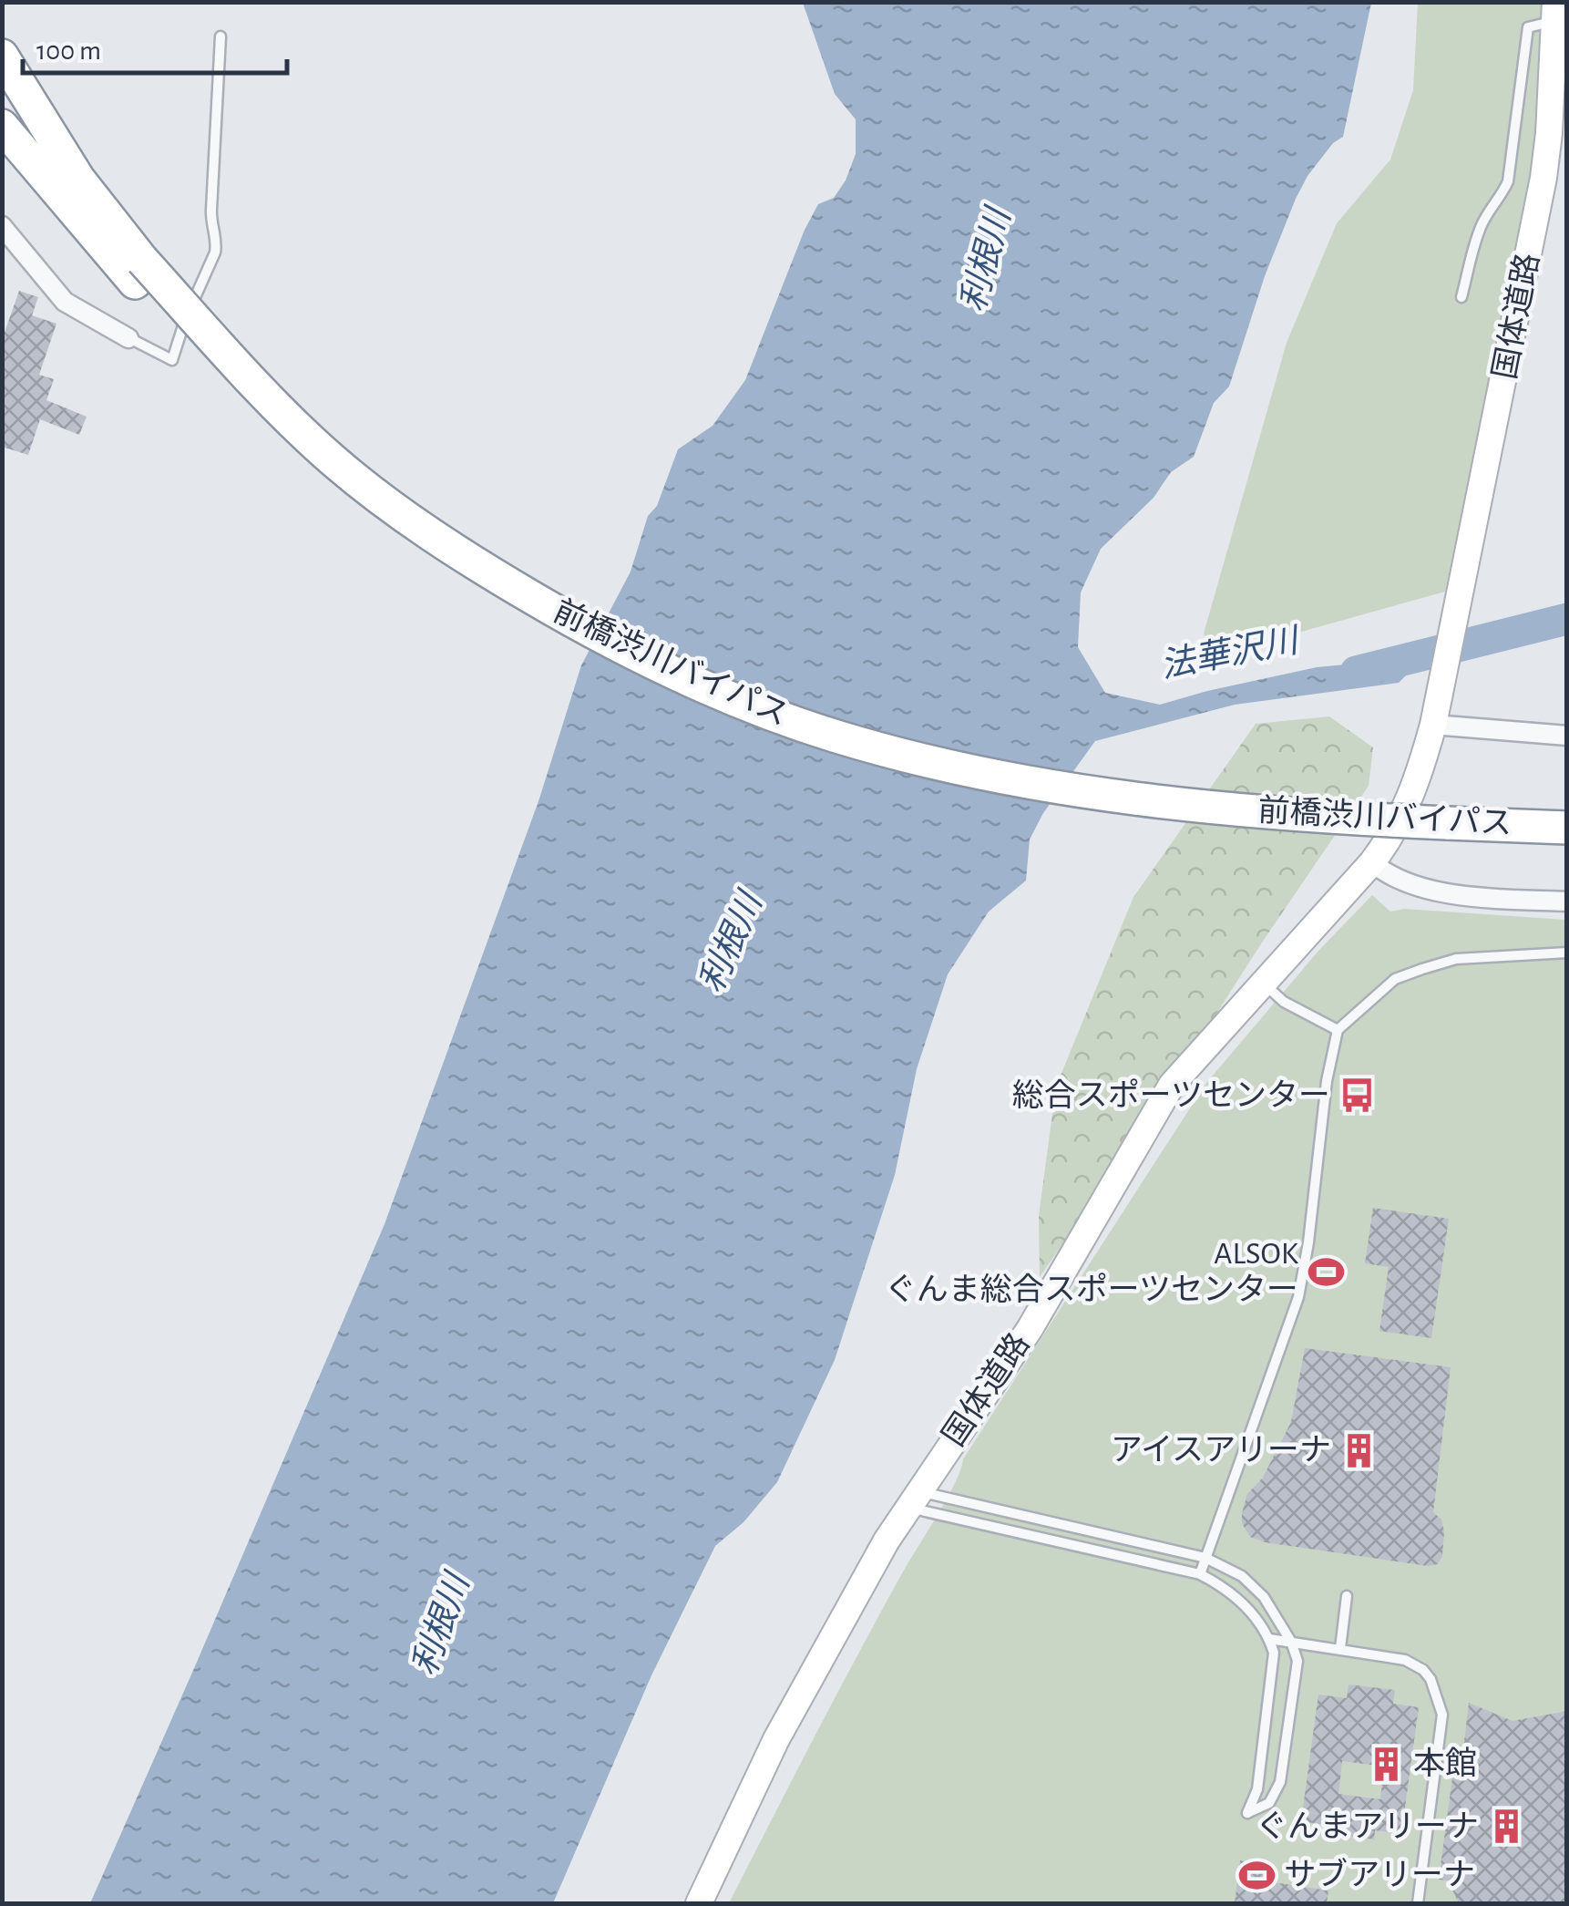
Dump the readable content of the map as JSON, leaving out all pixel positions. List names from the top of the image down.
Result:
{
  "streets": {
    "highway": ["前橋渋川バイパス"],
    "street": ["国体道路"]
  },
  "water": ["利根川", "法華沢川"],
  "places": {
    "bus stop": ["総合スポーツセンター"],
    "sports": ["ALSOK ぐんま総合スポーツセンター", "サブアリーナ"],
    "building": ["アイスアリーナ", "本館", "ぐんまアリーナ"]
  },
  "scale_bar": "100 m"
}
